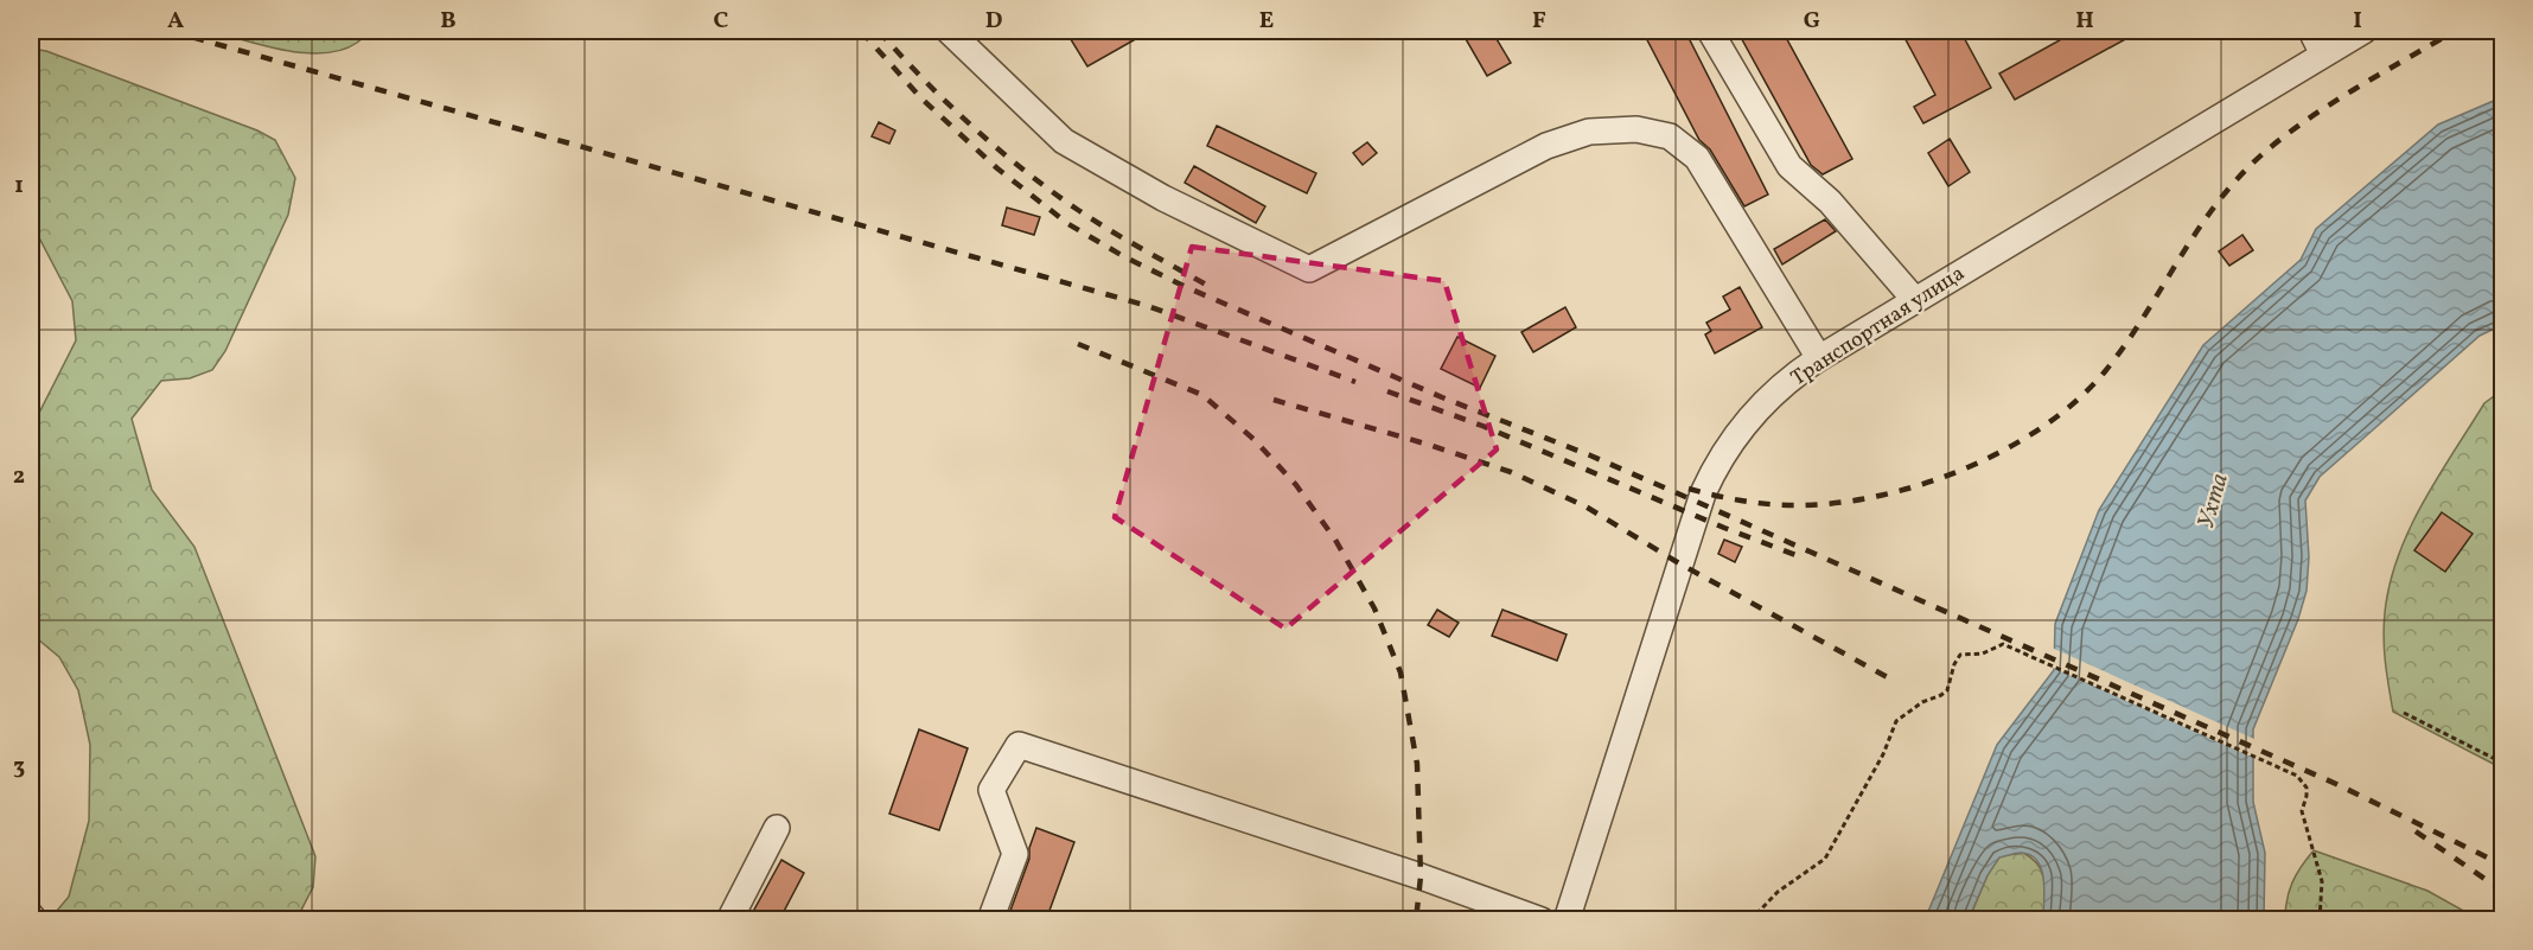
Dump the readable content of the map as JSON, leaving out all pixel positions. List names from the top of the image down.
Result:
{
  "streets": {
    "street": ["Транспортная улица"]
  },
  "water": ["Ухта"],
  "grid": {
    "columns": [
      "A",
      "B",
      "C",
      "D",
      "E",
      "F",
      "G",
      "H",
      "I"
    ],
    "rows": ["1", "2", "3"]
  }
}
